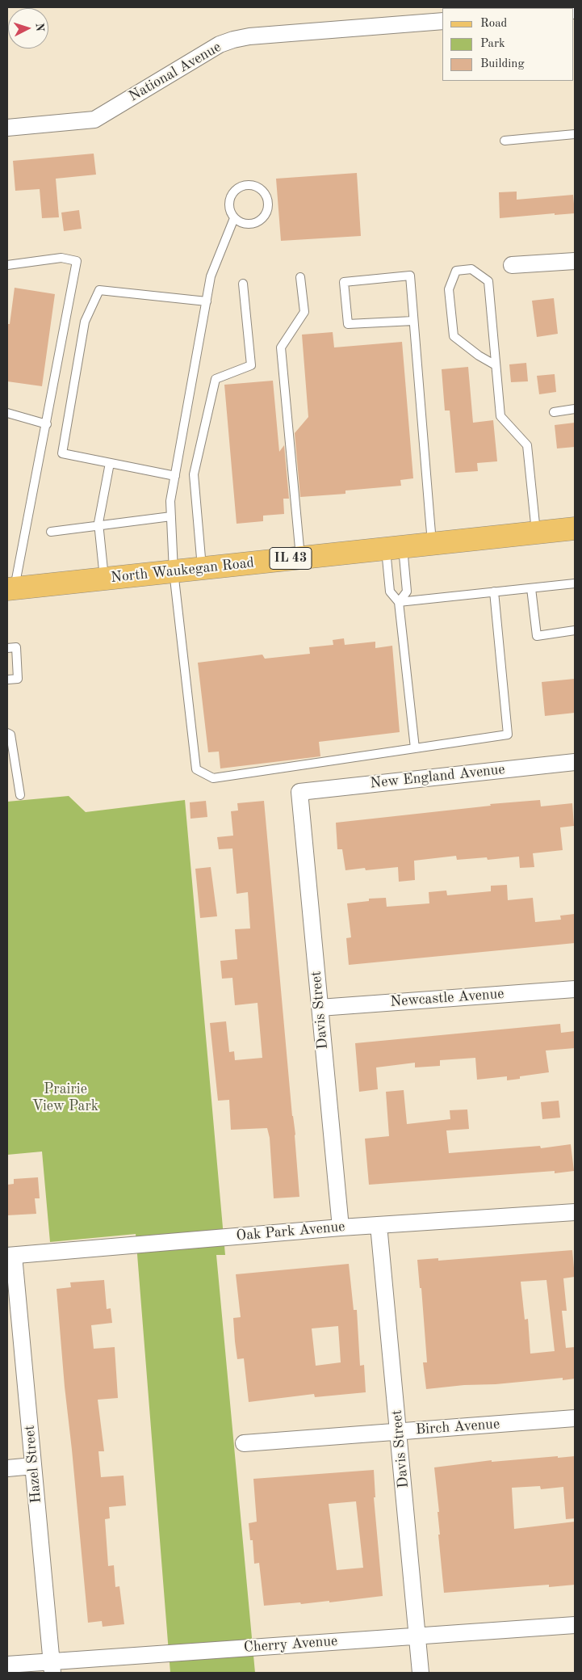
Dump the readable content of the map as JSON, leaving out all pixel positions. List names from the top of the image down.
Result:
{
  "streets": {
    "main road": ["IL 43", "North Waukegan Road"],
    "street": [
      "National Avenue",
      "New England Avenue",
      "Newcastle Avenue",
      "Davis Street",
      "Oak Park Avenue",
      "Birch Avenue",
      "Hazel Street",
      "Cherry Avenue"
    ]
  },
  "crossings": [
    ["New England Avenue", "Davis Street"],
    ["Newcastle Avenue", "Davis Street"],
    ["Davis Street", "Oak Park Avenue"],
    ["Davis Street", "Birch Avenue"],
    ["Davis Street", "Cherry Avenue"],
    ["Oak Park Avenue", "Hazel Street"],
    ["Hazel Street", "Cherry Avenue"]
  ],
  "parks": ["Prairie View Park"],
  "legend": ["Road", "Park", "Building"],
  "north": "right"
}
